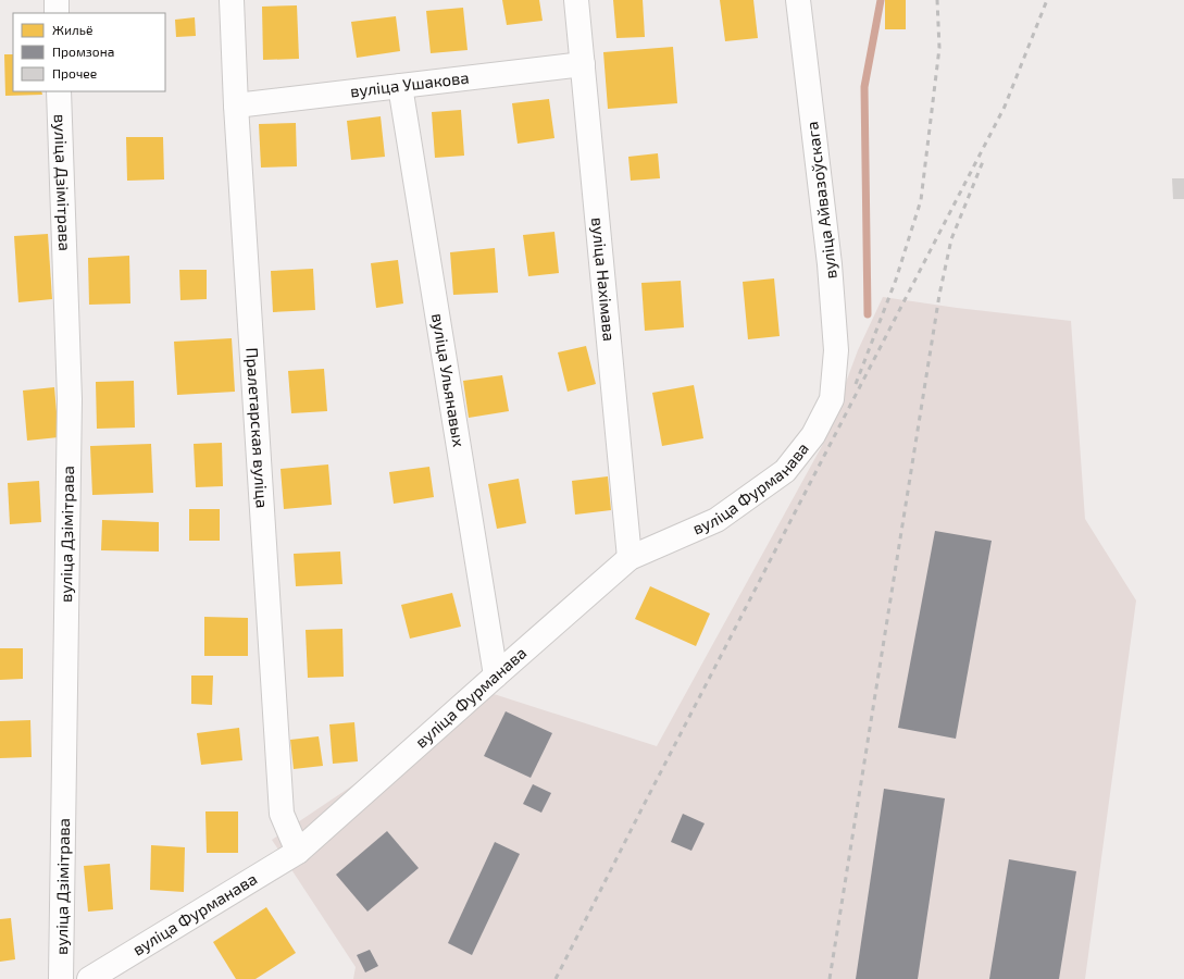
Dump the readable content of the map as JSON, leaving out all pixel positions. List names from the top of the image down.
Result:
{
  "streets": {
    "street": [
      "вуліца Ушакова",
      "вуліца Дзімітрава",
      "вуліца Айвазоўскага",
      "вуліца Нахімава",
      "вуліца Ульянавых",
      "Пралетарская вуліца",
      "вуліца Фурманава"
    ]
  },
  "crossings": [
    ["вуліца Ушакова", "вуліца Нахімава"],
    ["вуліца Ушакова", "вуліца Ульянавых"],
    ["вуліца Ушакова", "Пралетарская вуліца"],
    ["вуліца Айвазоўскага", "вуліца Фурманава"],
    ["вуліца Нахімава", "вуліца Фурманава"],
    ["вуліца Ульянавых", "вуліца Фурманава"],
    ["Пралетарская вуліца", "вуліца Фурманава"]
  ],
  "legend": ["Жильё", "Промзона", "Прочее"]
}
